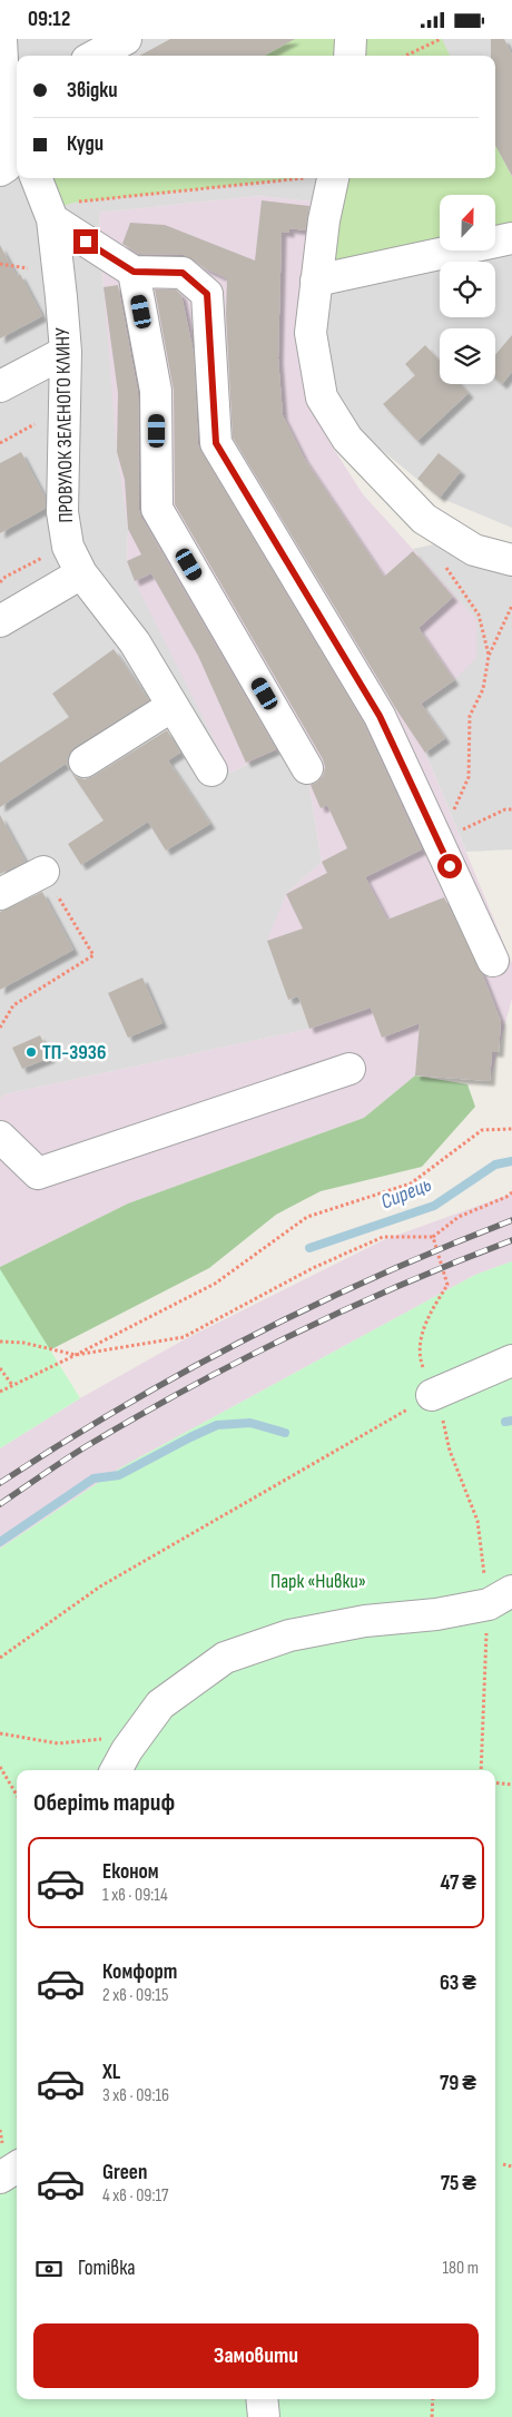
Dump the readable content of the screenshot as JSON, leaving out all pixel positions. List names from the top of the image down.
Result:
{
  "streets": {
    "street": ["ПРОВУЛОК ЗЕЛЕНОГО КЛИНУ"]
  },
  "water": ["Сирець"],
  "parks": ["Парк «Нивки»"],
  "places": ["ТП-3936"],
  "north": "top",
  "page": {
    "status": "09:12",
    "banner": ["Звідки", "Куди"],
    "heading": "Оберіть тариф",
    "list": [
      {
        "name": "Економ",
        "note": "1 хв · 09:14",
        "value": "47 ₴"
      },
      {
        "name": "Комфорт",
        "note": "2 хв · 09:15",
        "value": "63 ₴"
      },
      {
        "name": "XL",
        "note": "3 хв · 09:16",
        "value": "79 ₴"
      },
      {
        "name": "Green",
        "note": "4 хв · 09:17",
        "value": "75 ₴"
      }
    ],
    "pay": ["Готівка", "180 m"],
    "buttons": "Замовити"
  }
}
